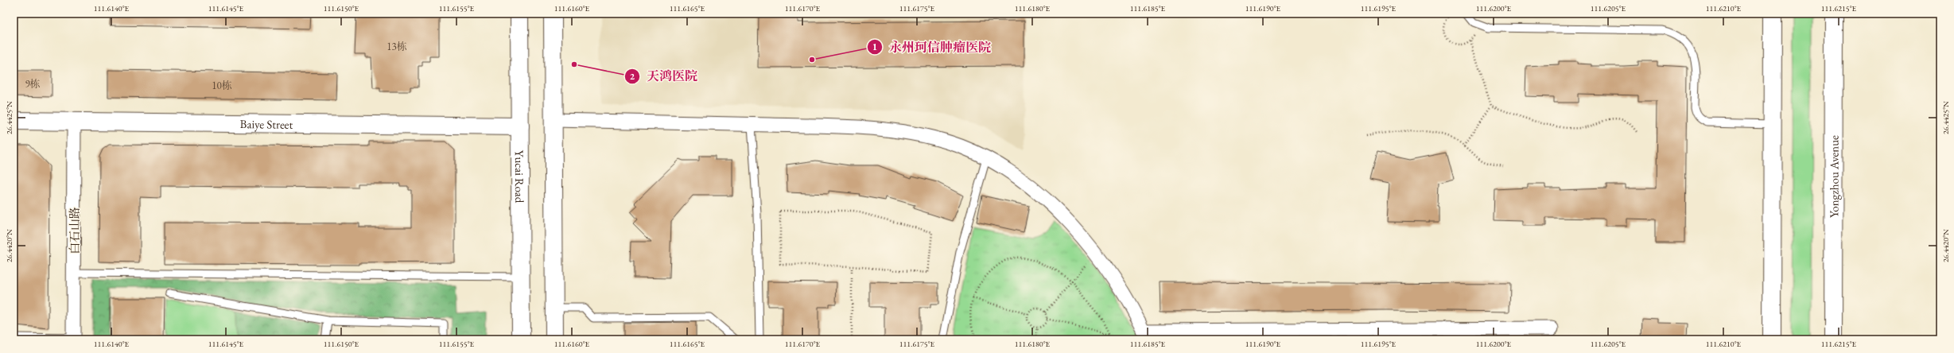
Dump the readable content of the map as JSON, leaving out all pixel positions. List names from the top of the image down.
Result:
{
  "streets": {
    "main road": ["Baiye Street", "Yucai Road", "Yongzhou Avenue"],
    "street": ["白石山路"]
  },
  "crossings": [
    ["Baiye Street", "Yucai Road"],
    ["Baiye Street", "白石山路"]
  ],
  "places": ["永州珂信肿瘤医院", "天鸿医院"],
  "house_numbers": ["13栋", "9栋", "10栋"],
  "coordinates": [
    "111.6140°E",
    "111.6145°E",
    "111.6150°E",
    "111.6155°E",
    "111.6160°E",
    "111.6165°E",
    "111.6170°E",
    "111.6175°E",
    "111.6180°E",
    "111.6185°E",
    "111.6190°E",
    "111.6195°E",
    "111.6200°E",
    "111.6205°E",
    "111.6210°E",
    "111.6215°E",
    "26.4425°N",
    "26.4420°N"
  ]
}
